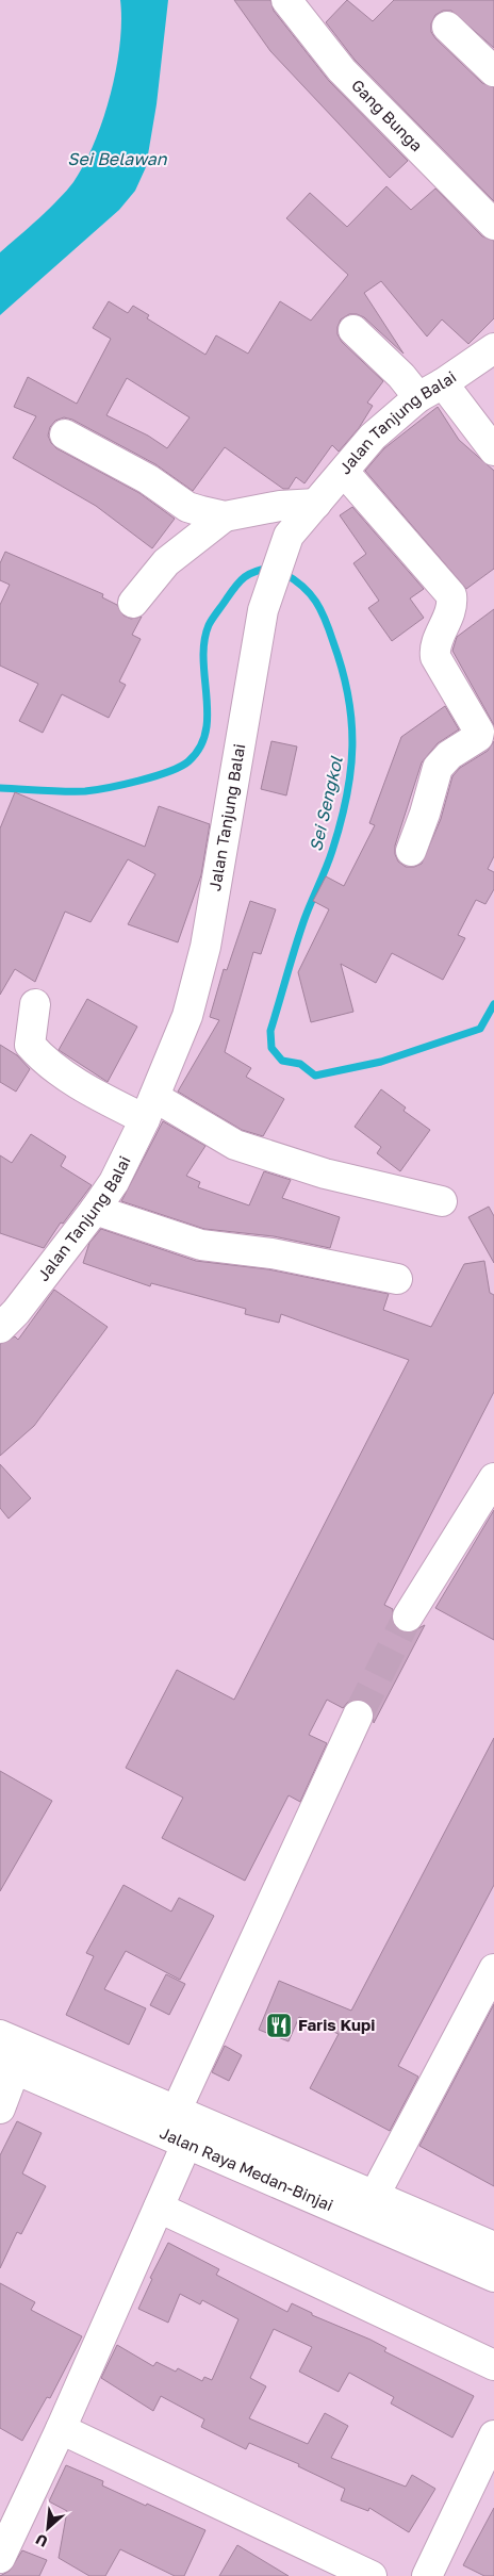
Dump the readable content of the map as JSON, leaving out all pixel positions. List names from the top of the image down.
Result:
{
  "streets": {
    "main road": ["Gang Bunga", "Jalan Tanjung Balai", "Jalan Raya Medan-Binjai"]
  },
  "water": ["Sei Belawan", "Sei Sengkol"],
  "places": {
    "restaurant": ["Faris Kupi"]
  },
  "north": "bottom left"
}
